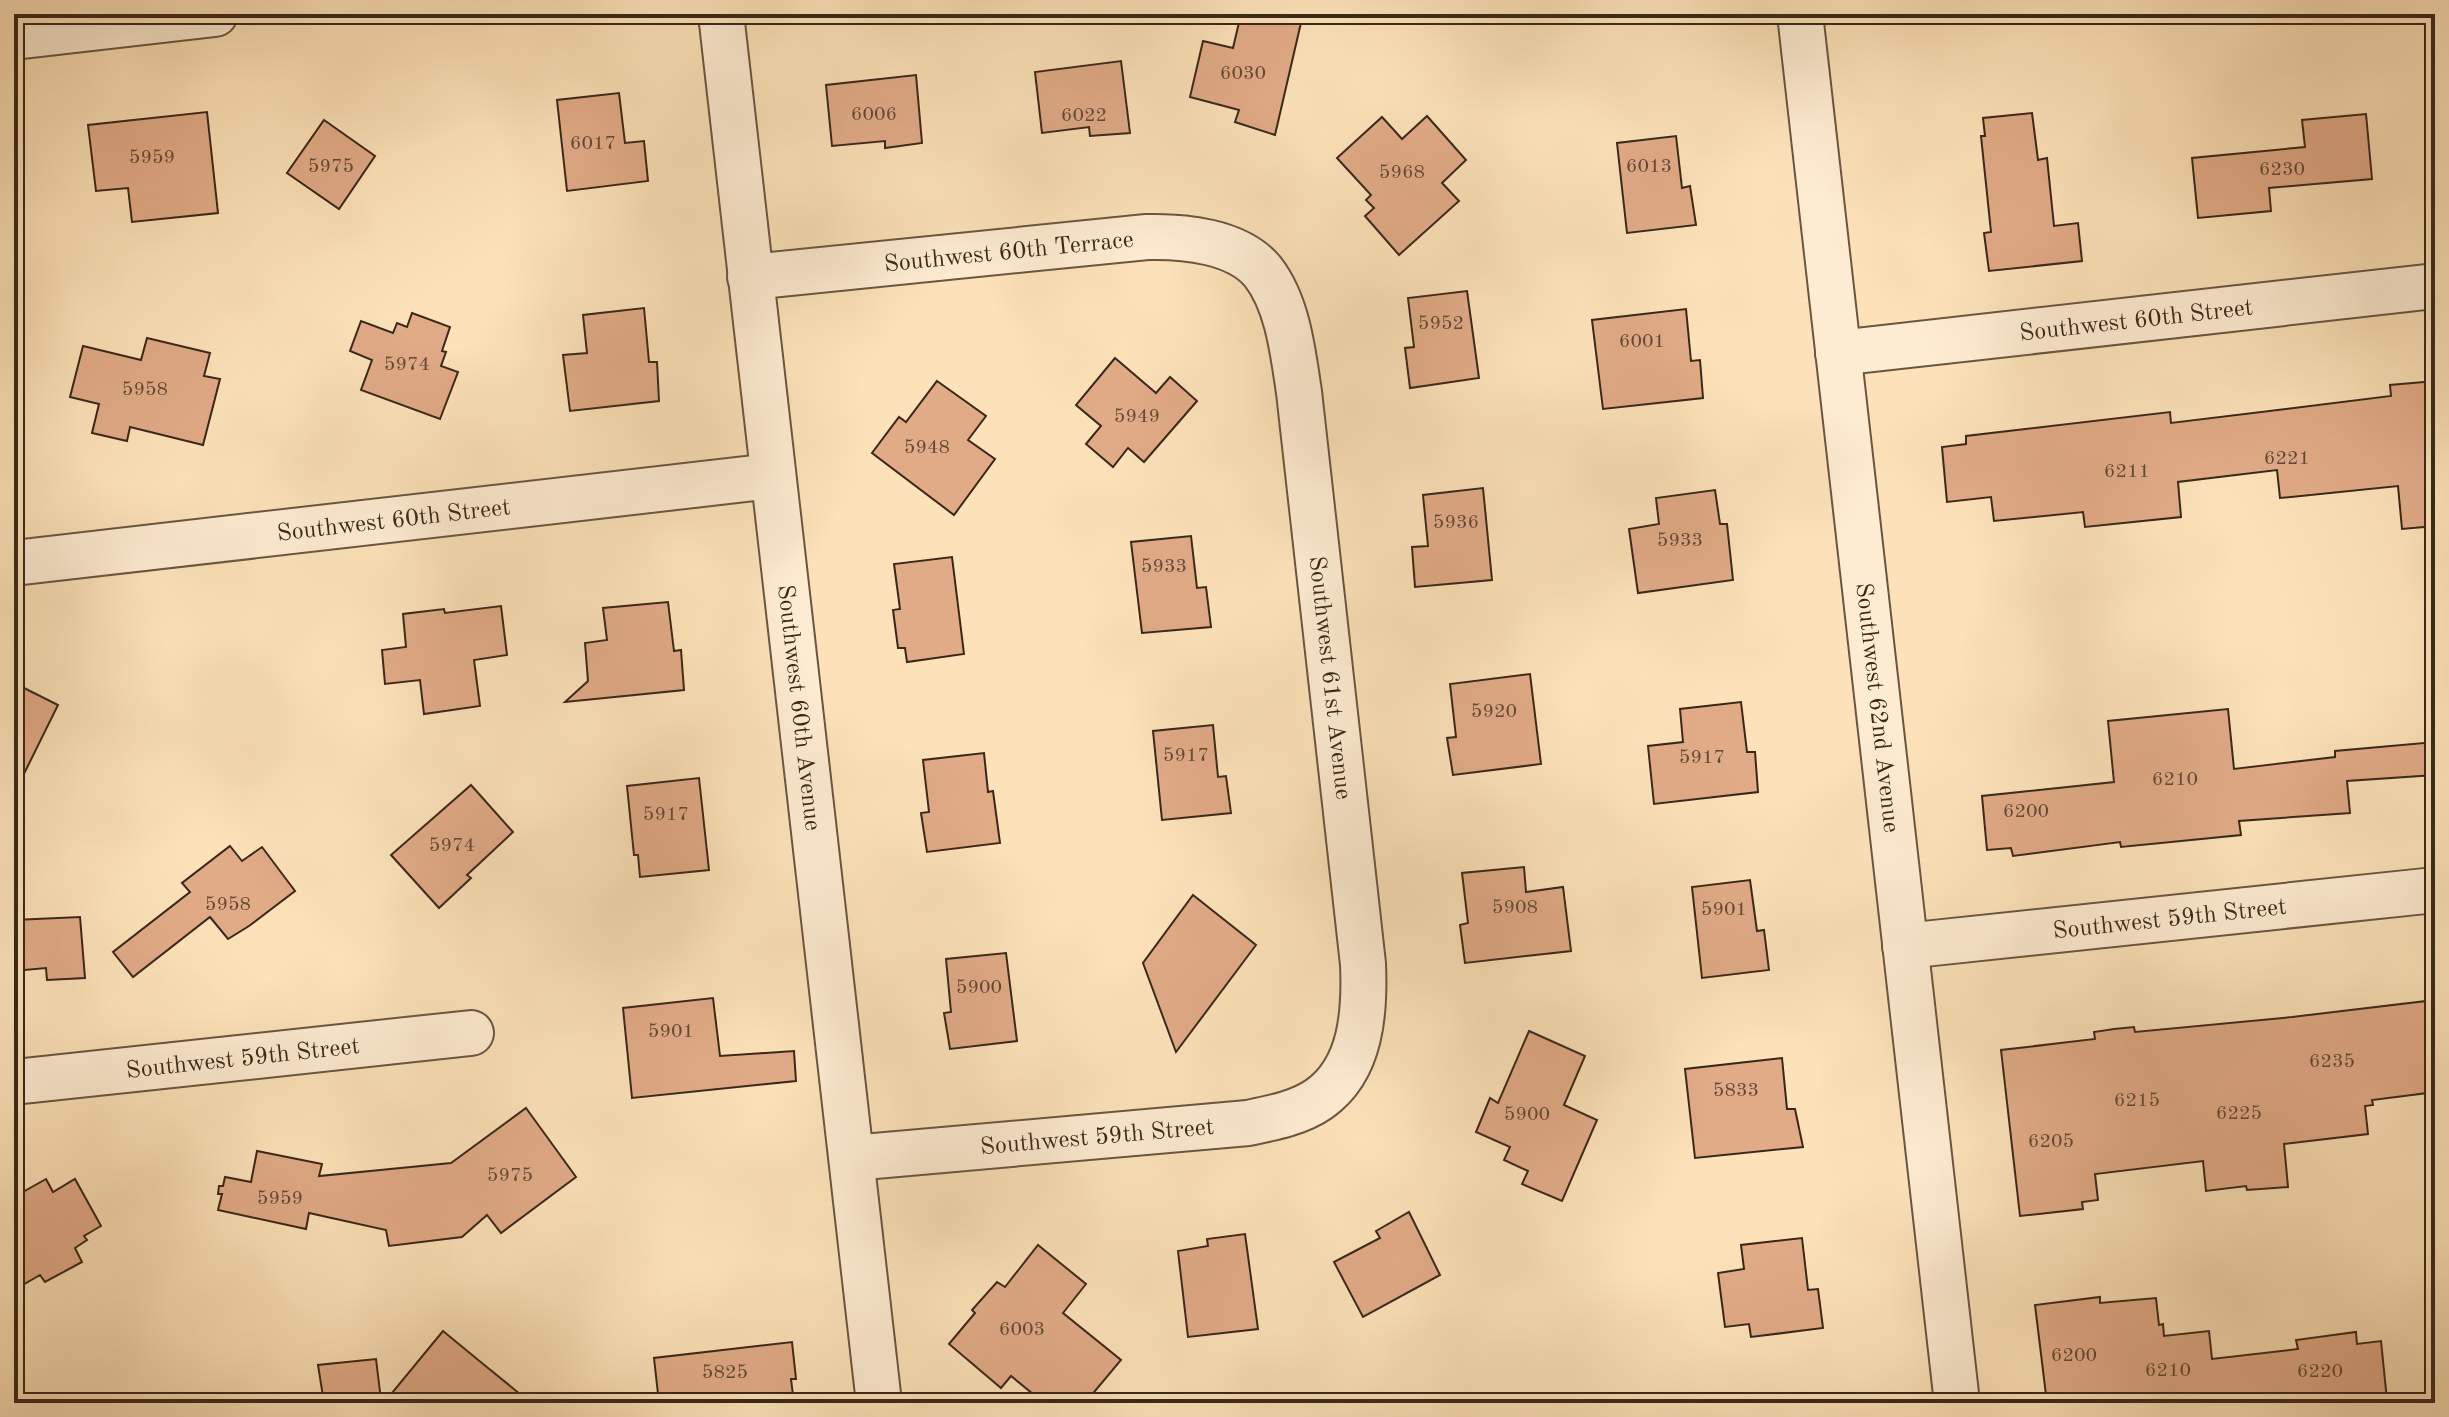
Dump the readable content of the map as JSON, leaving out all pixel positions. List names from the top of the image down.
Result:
{
  "streets": {
    "street": [
      "Southwest 60th Terrace",
      "Southwest 60th Street",
      "Southwest 61st Avenue",
      "Southwest 60th Avenue",
      "Southwest 62nd Avenue",
      "Southwest 59th Street"
    ]
  },
  "crossings": [
    ["Southwest 60th Terrace", "Southwest 61st Avenue"],
    ["Southwest 60th Terrace", "Southwest 60th Avenue"],
    ["Southwest 60th Street", "Southwest 60th Avenue"],
    ["Southwest 60th Street", "Southwest 62nd Avenue"],
    ["Southwest 61st Avenue", "Southwest 59th Street"],
    ["Southwest 60th Avenue", "Southwest 59th Street"],
    ["Southwest 62nd Avenue", "Southwest 59th Street"]
  ],
  "house_numbers": [
    "6030",
    "6006",
    "6022",
    "6017",
    "5959",
    "5975",
    "6013",
    "6230",
    "5968",
    "5952",
    "6001",
    "5974",
    "5958",
    "5949",
    "5948",
    "6221",
    "6211",
    "5936",
    "5933",
    "5933",
    "5920",
    "5917",
    "5917",
    "6210",
    "6200",
    "5917",
    "5974",
    "5958",
    "5908",
    "5901",
    "5900",
    "5901",
    "6235",
    "5833",
    "6215",
    "6225",
    "5900",
    "6205",
    "5975",
    "5959",
    "6003",
    "6200",
    "6210",
    "6220",
    "5825"
  ]
}
